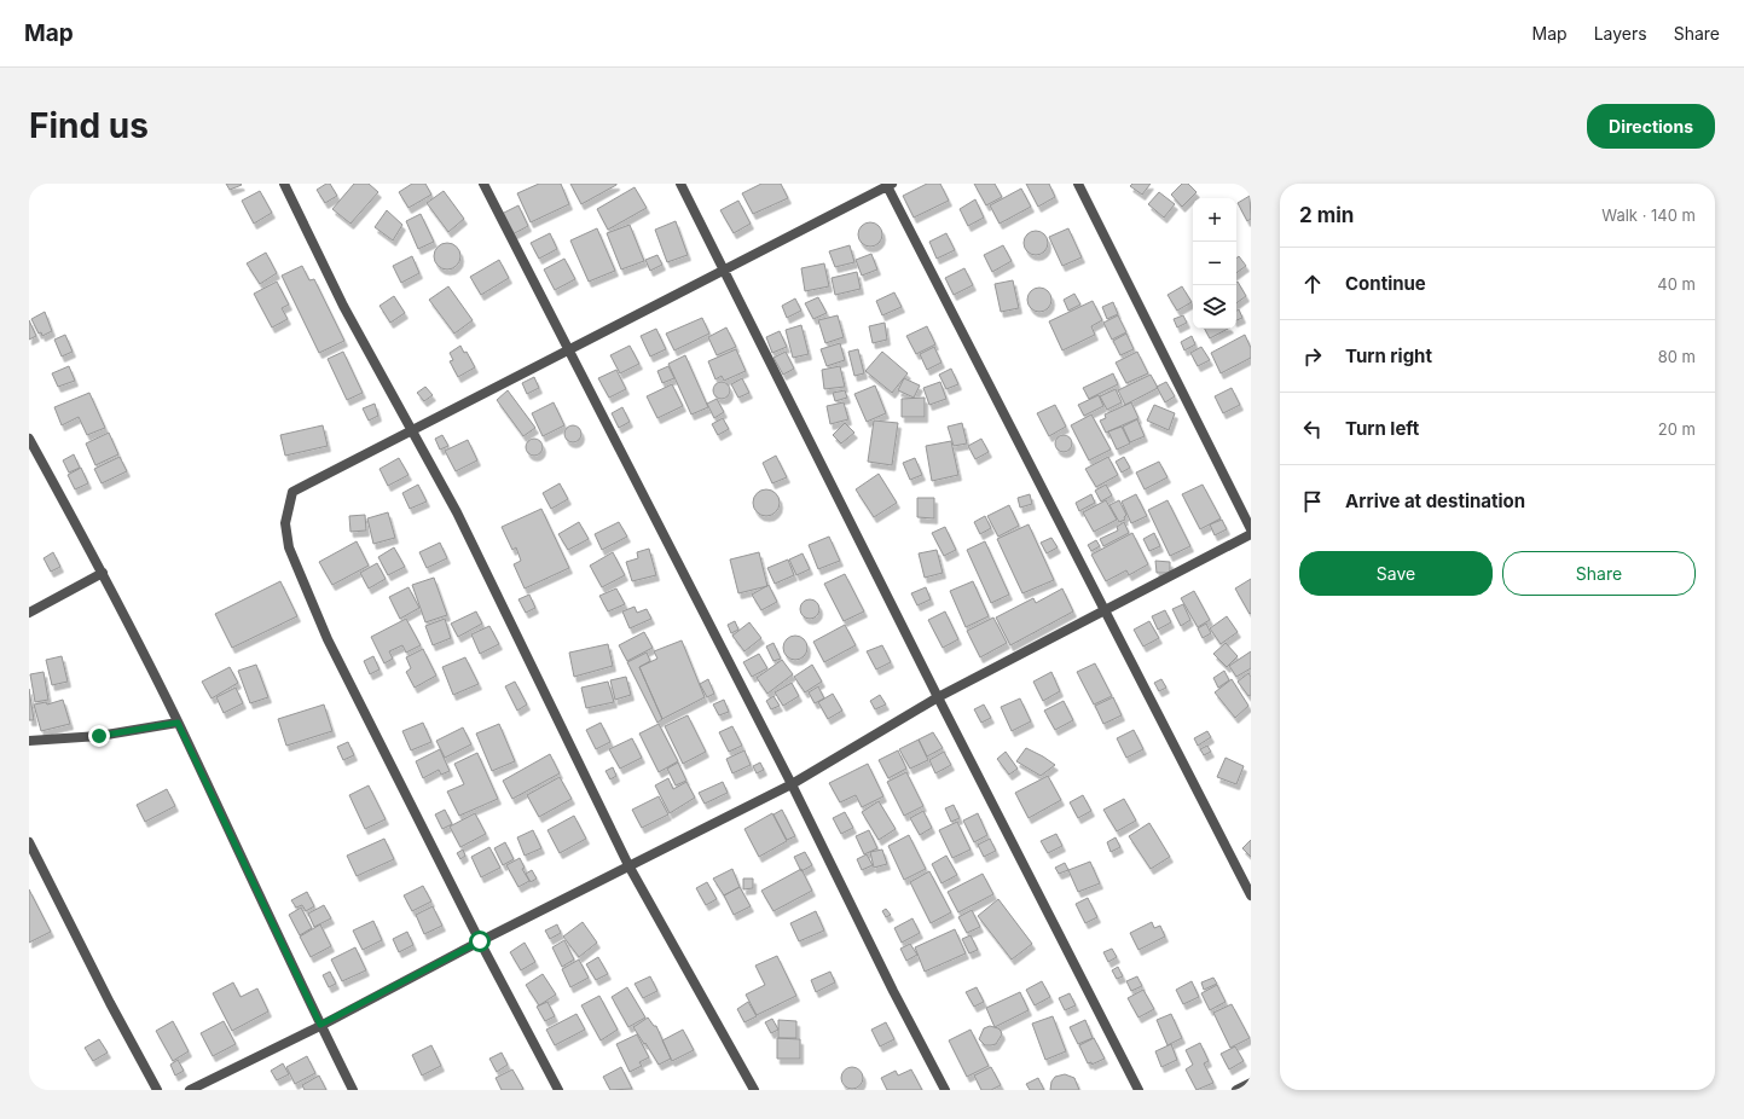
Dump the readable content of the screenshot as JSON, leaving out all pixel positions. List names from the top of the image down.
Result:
{
  "page": {
    "header": "Map",
    "nav": ["Map", "Layers", "Share"],
    "buttons": [
      "Directions",
      ["Save", "Share"]
    ],
    "title": "Find us",
    "heading": ["2 min", "Walk · 140 m"],
    "map_buttons": ["+", "−"],
    "list": [
      ["Continue", "40 m"],
      ["Turn right", "80 m"],
      ["Turn left", "20 m"],
      "Arrive at destination"
    ]
  }
}
